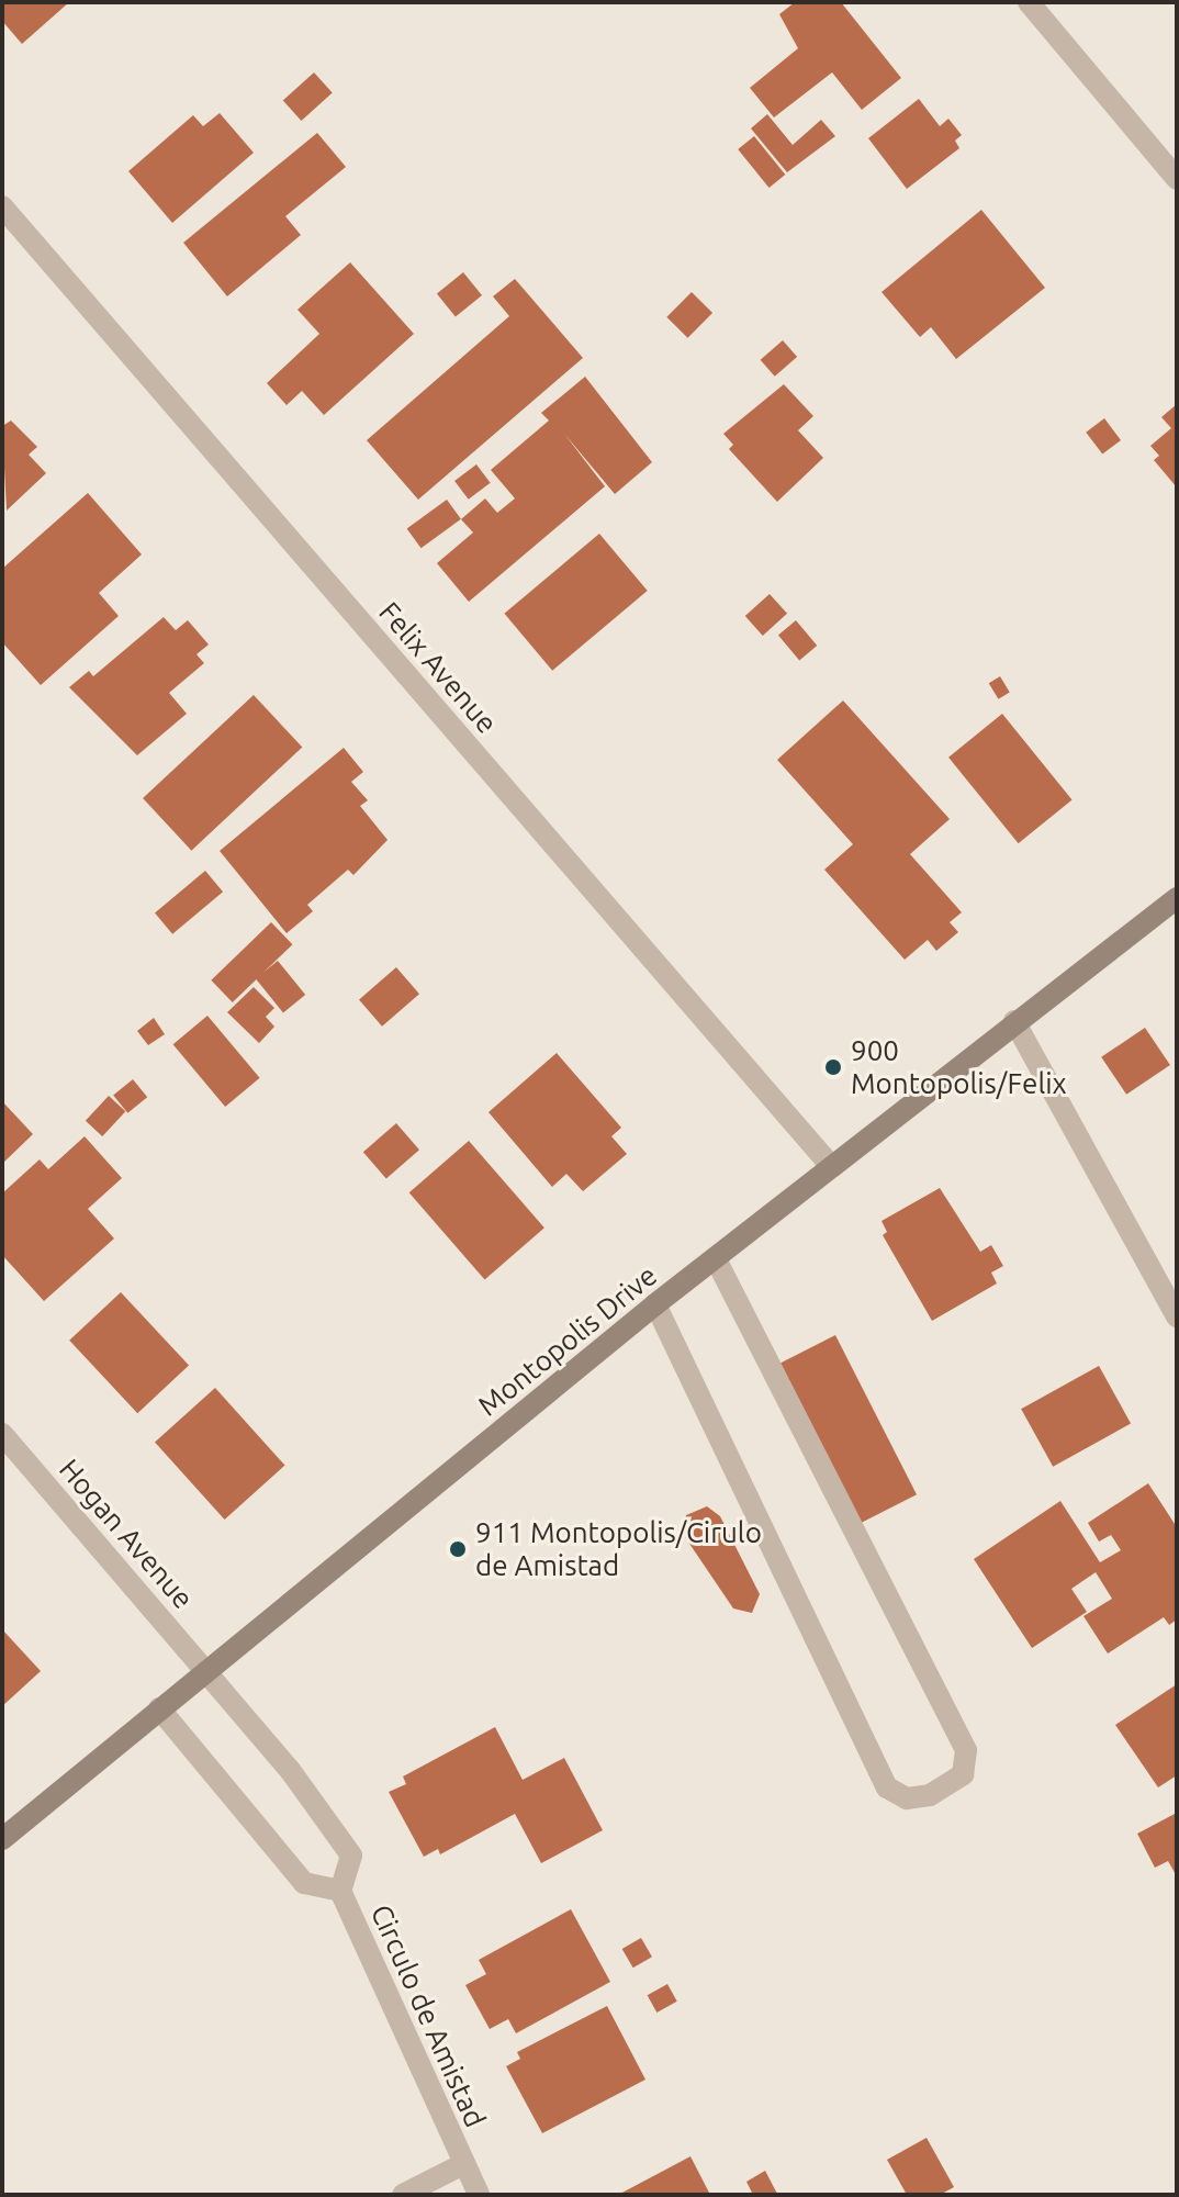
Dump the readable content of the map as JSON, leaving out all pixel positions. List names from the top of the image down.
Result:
{
  "streets": {
    "main road": ["Montopolis Drive"],
    "street": ["Felix Avenue", "Hogan Avenue", "Circulo de Amistad"]
  },
  "crossings": [
    ["Felix Avenue", "Montopolis Drive"],
    ["Montopolis Drive", "Hogan Avenue"],
    ["Montopolis Drive", "Circulo de Amistad"],
    ["Hogan Avenue", "Circulo de Amistad"]
  ],
  "places": ["900 Montopolis/Felix", "911 Montopolis/Cirulo de Amistad"]
}
